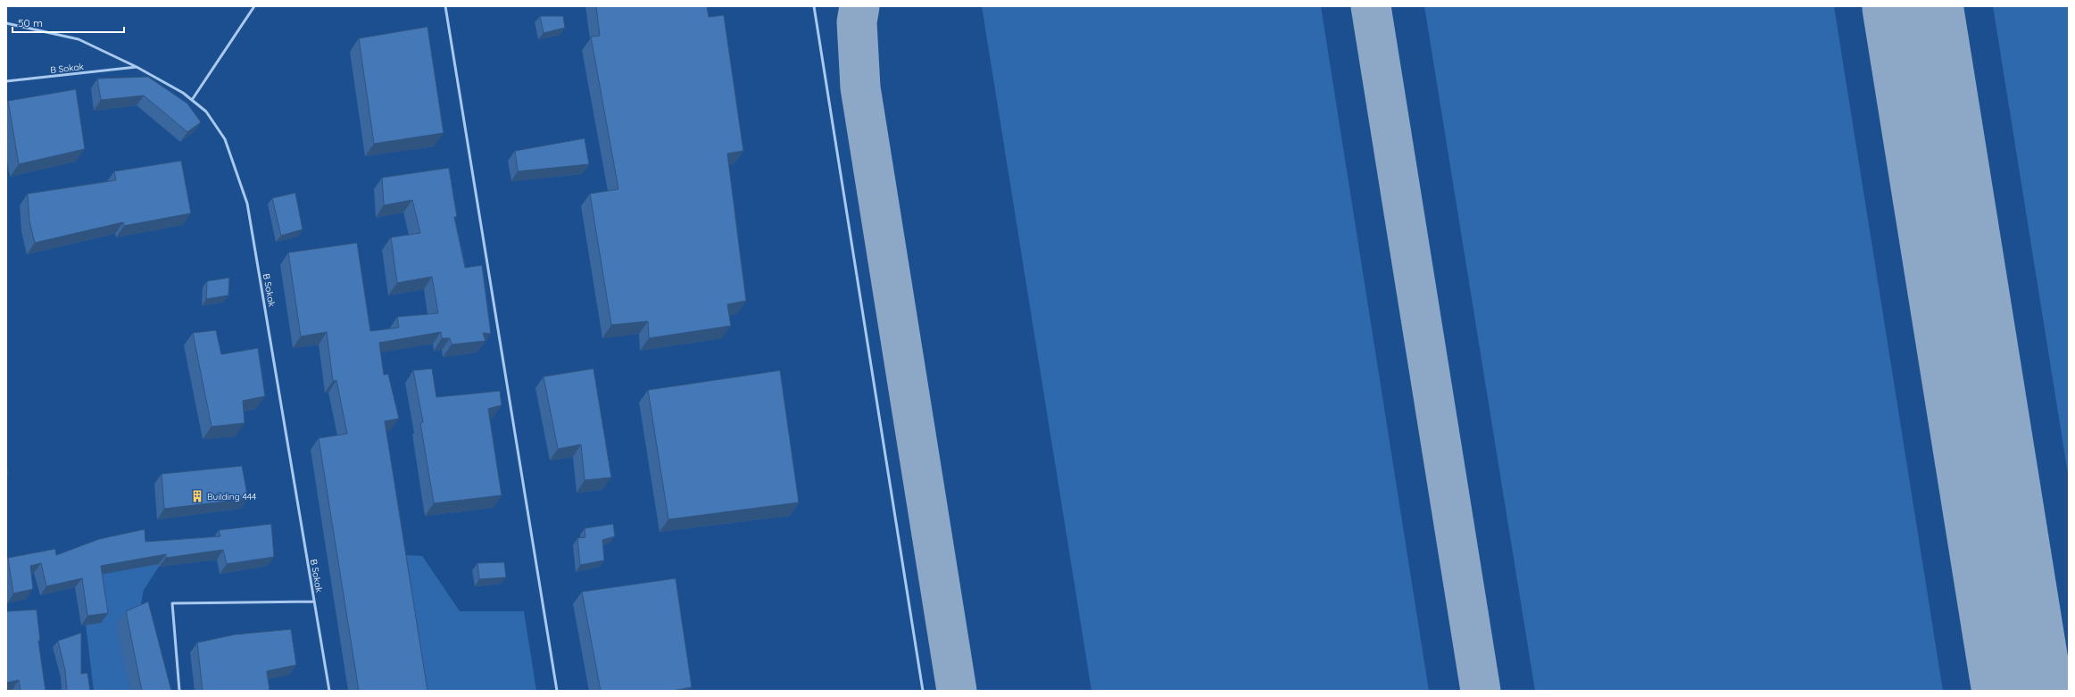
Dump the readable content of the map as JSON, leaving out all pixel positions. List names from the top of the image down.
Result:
{
  "streets": {
    "lane": ["B Sokak"]
  },
  "places": {
    "building": ["Building 444"]
  },
  "scale_bar": "50 m"
}
